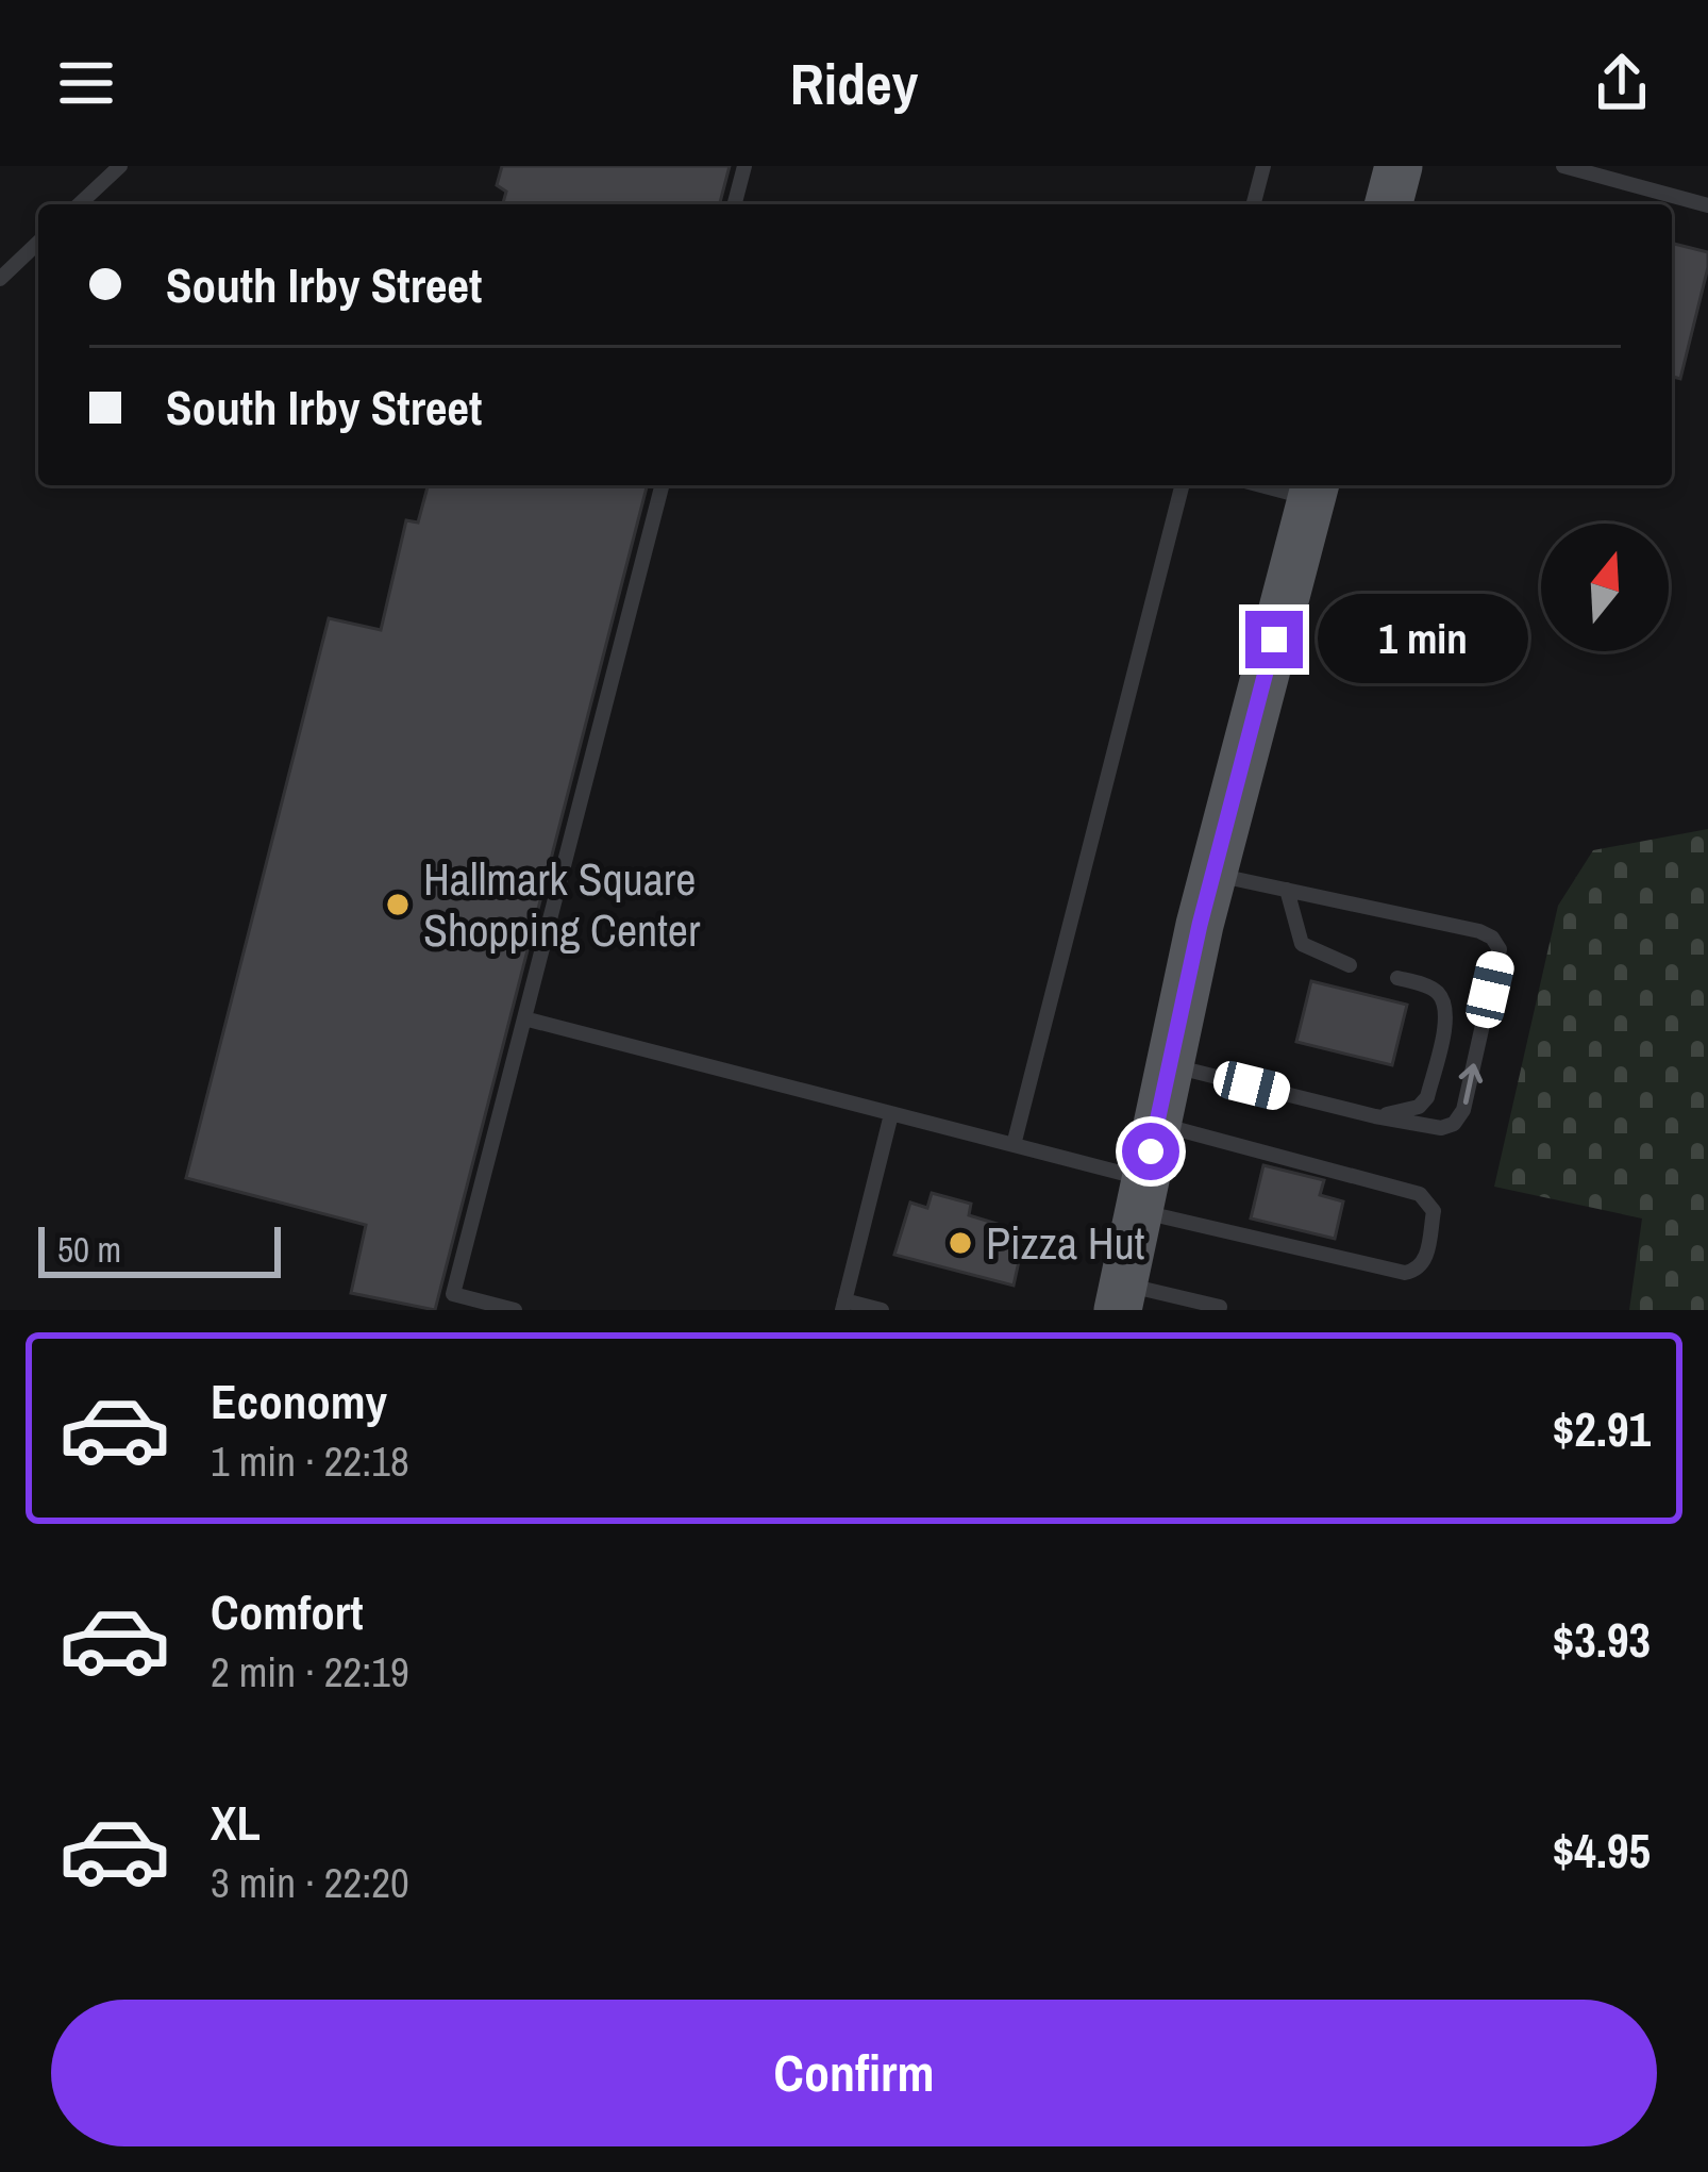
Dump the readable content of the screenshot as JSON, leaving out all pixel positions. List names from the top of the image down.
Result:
{
  "places": ["Hallmark Square Shopping Center", "Pizza Hut"],
  "scale_bar": "50 m",
  "north": "top",
  "page": {
    "header": "Ridey",
    "banner": ["South Irby Street", "South Irby Street"],
    "bubble": "1 min",
    "scale": "50 m",
    "list": [
      {
        "name": "Economy",
        "note": "1 min · 22:18",
        "value": "$2.91"
      },
      {
        "name": "Comfort",
        "note": "2 min · 22:19",
        "value": "$3.93"
      },
      {
        "name": "XL",
        "note": "3 min · 22:20",
        "value": "$4.95"
      }
    ],
    "buttons": "Confirm"
  }
}
